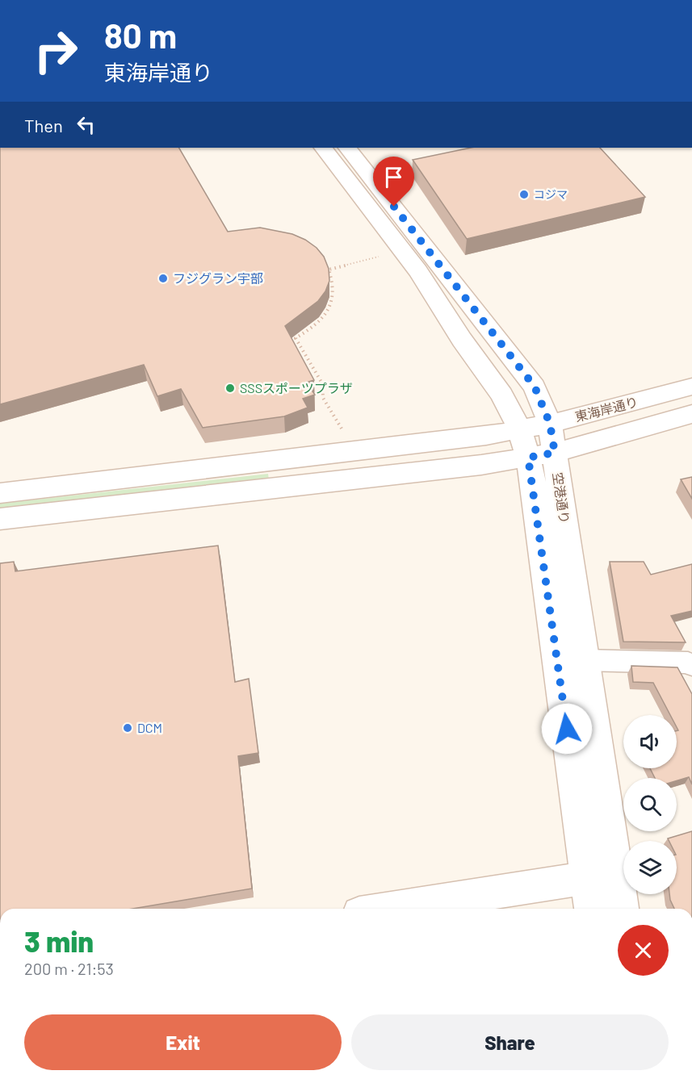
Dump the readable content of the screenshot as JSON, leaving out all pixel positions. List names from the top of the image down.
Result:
{
  "streets": {
    "street": ["東海岸通り", "空港通り"]
  },
  "crossings": [
    ["東海岸通り", "空港通り"]
  ],
  "places": [
    "コジマ",
    "フジグラン宇部",
    "SSSスポーツプラザ",
    "DCM"
  ],
  "page": {
    "turn": ["80 m", "東海岸通り"],
    "then": "Then",
    "heading": ["3 min", "200 m · 21:53"],
    "buttons": ["Exit", "Share"]
  }
}
